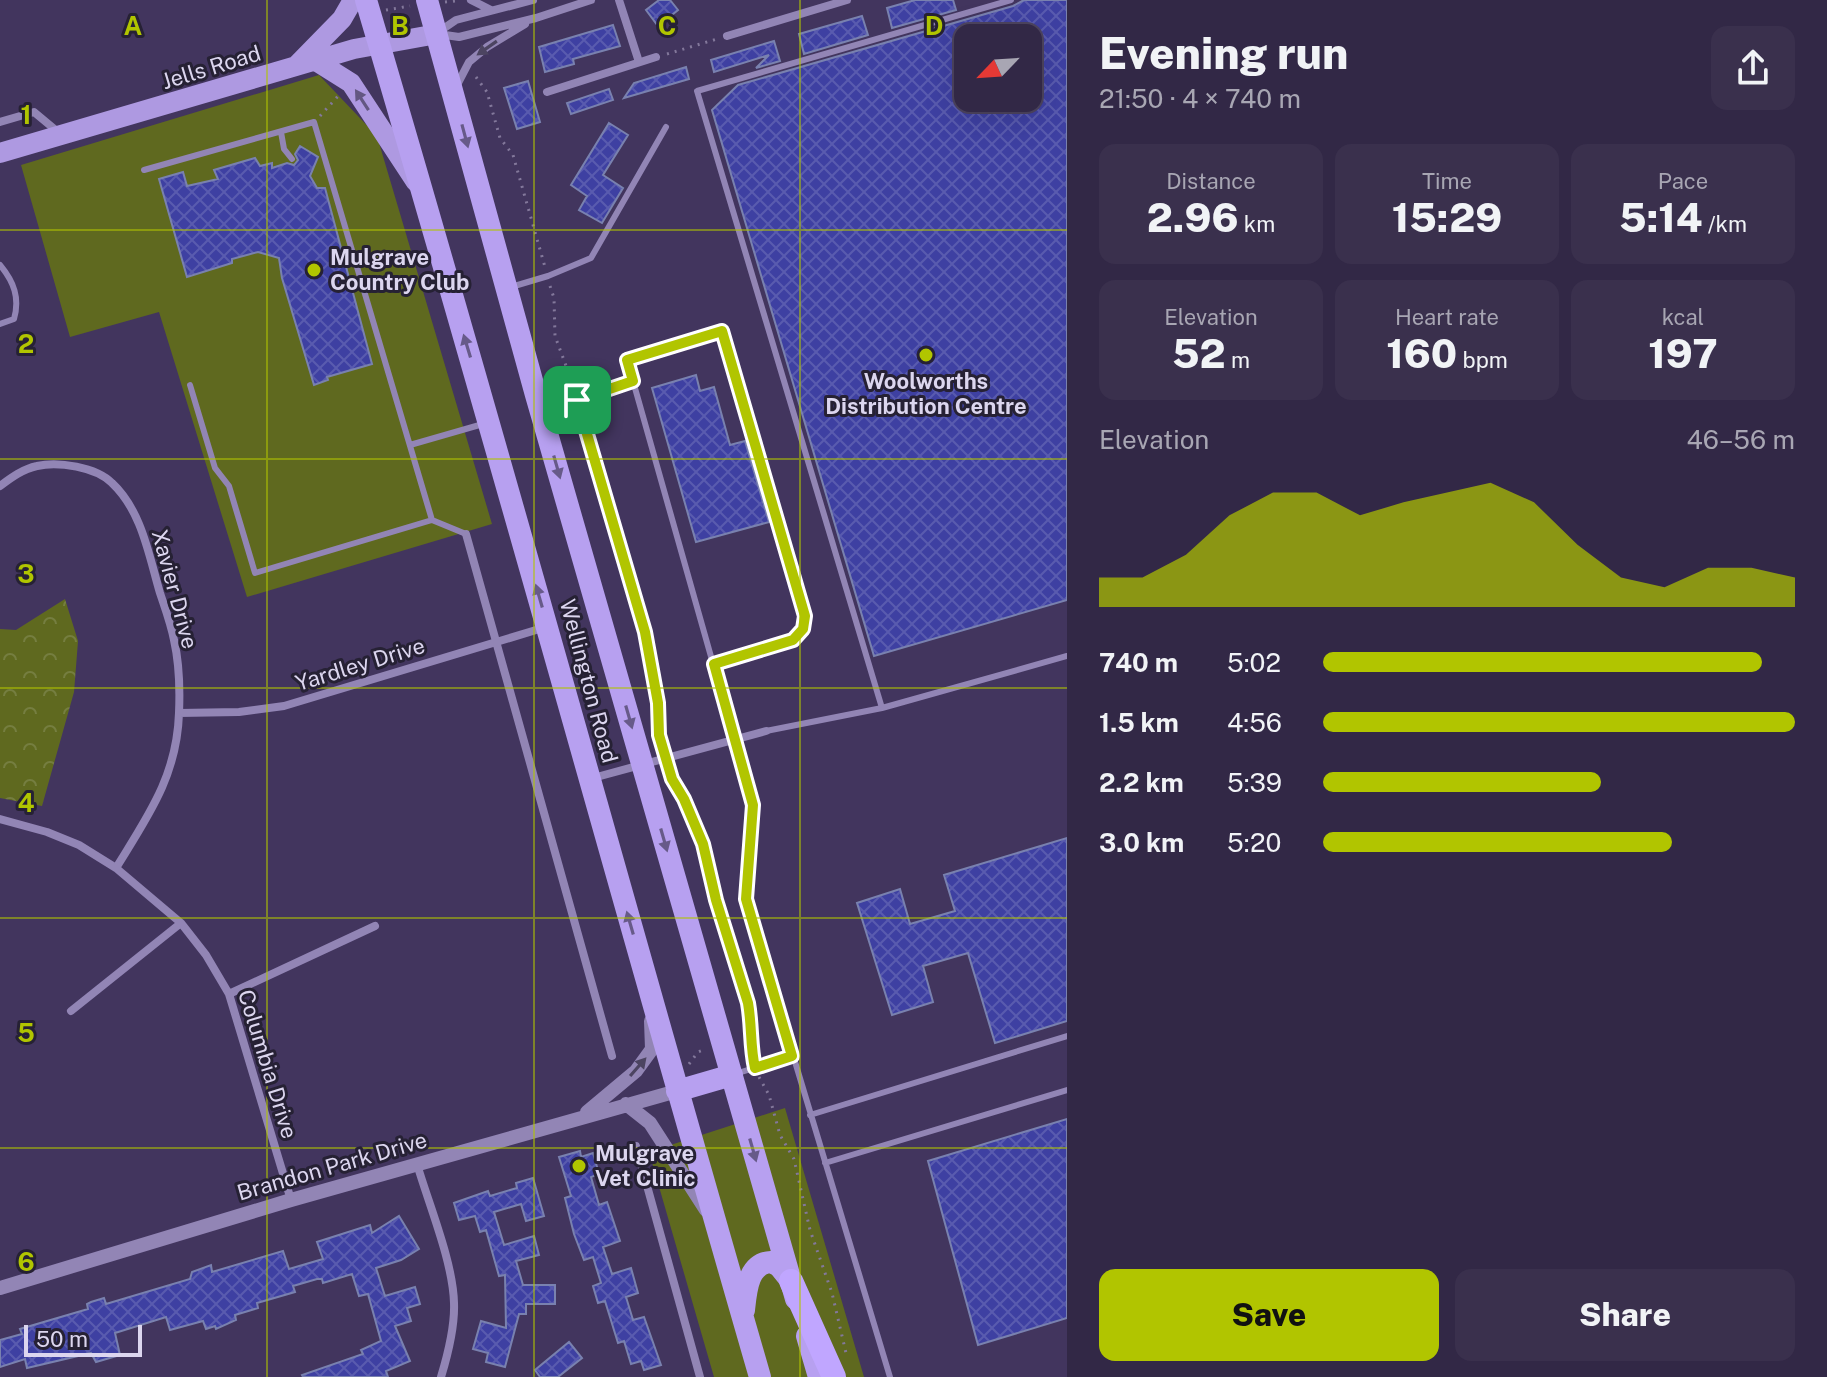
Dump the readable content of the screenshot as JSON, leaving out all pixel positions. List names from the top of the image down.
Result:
{
  "streets": {
    "highway": ["Wellington Road"],
    "main road": ["Jells Road"],
    "street": [
      "Xavier Drive",
      "Yardley Drive",
      "Columbia Drive",
      "Brandon Park Drive"
    ]
  },
  "crossings": [
    ["Jells Road", "Wellington Road"],
    ["Xavier Drive", "Yardley Drive"],
    ["Xavier Drive", "Columbia Drive"],
    ["Yardley Drive", "Wellington Road"],
    ["Wellington Road", "Brandon Park Drive"],
    ["Columbia Drive", "Brandon Park Drive"]
  ],
  "places": ["Mulgrave Country Club", "Woolworths Distribution Centre", "Mulgrave Vet Clinic"],
  "scale_bar": "50 m",
  "north": "bottom left",
  "page": {
    "heading": ["Evening run", "21:50 · 4 × 740 m"],
    "stats": [
      ["Distance", "2.96 km"],
      ["Time", "15:29"],
      ["Pace", "5:14 /km"],
      ["Elevation", "52 m"],
      ["Heart rate", "160 bpm"],
      ["kcal", "197"]
    ],
    "chart": ["Elevation", "46–56 m"],
    "list": [
      {
        "name": "740 m",
        "note": "5:02"
      },
      {
        "name": "1.5 km",
        "note": "4:56"
      },
      {
        "name": "2.2 km",
        "note": "5:39"
      },
      {
        "name": "3.0 km",
        "note": "5:20"
      }
    ],
    "buttons": ["Save", "Share"],
    "scale": "50 m"
  },
  "grid": {
    "columns": [
      "A",
      "B",
      "C",
      "D"
    ],
    "rows": [
      "1",
      "2",
      "3",
      "4",
      "5",
      "6"
    ]
  }
}
